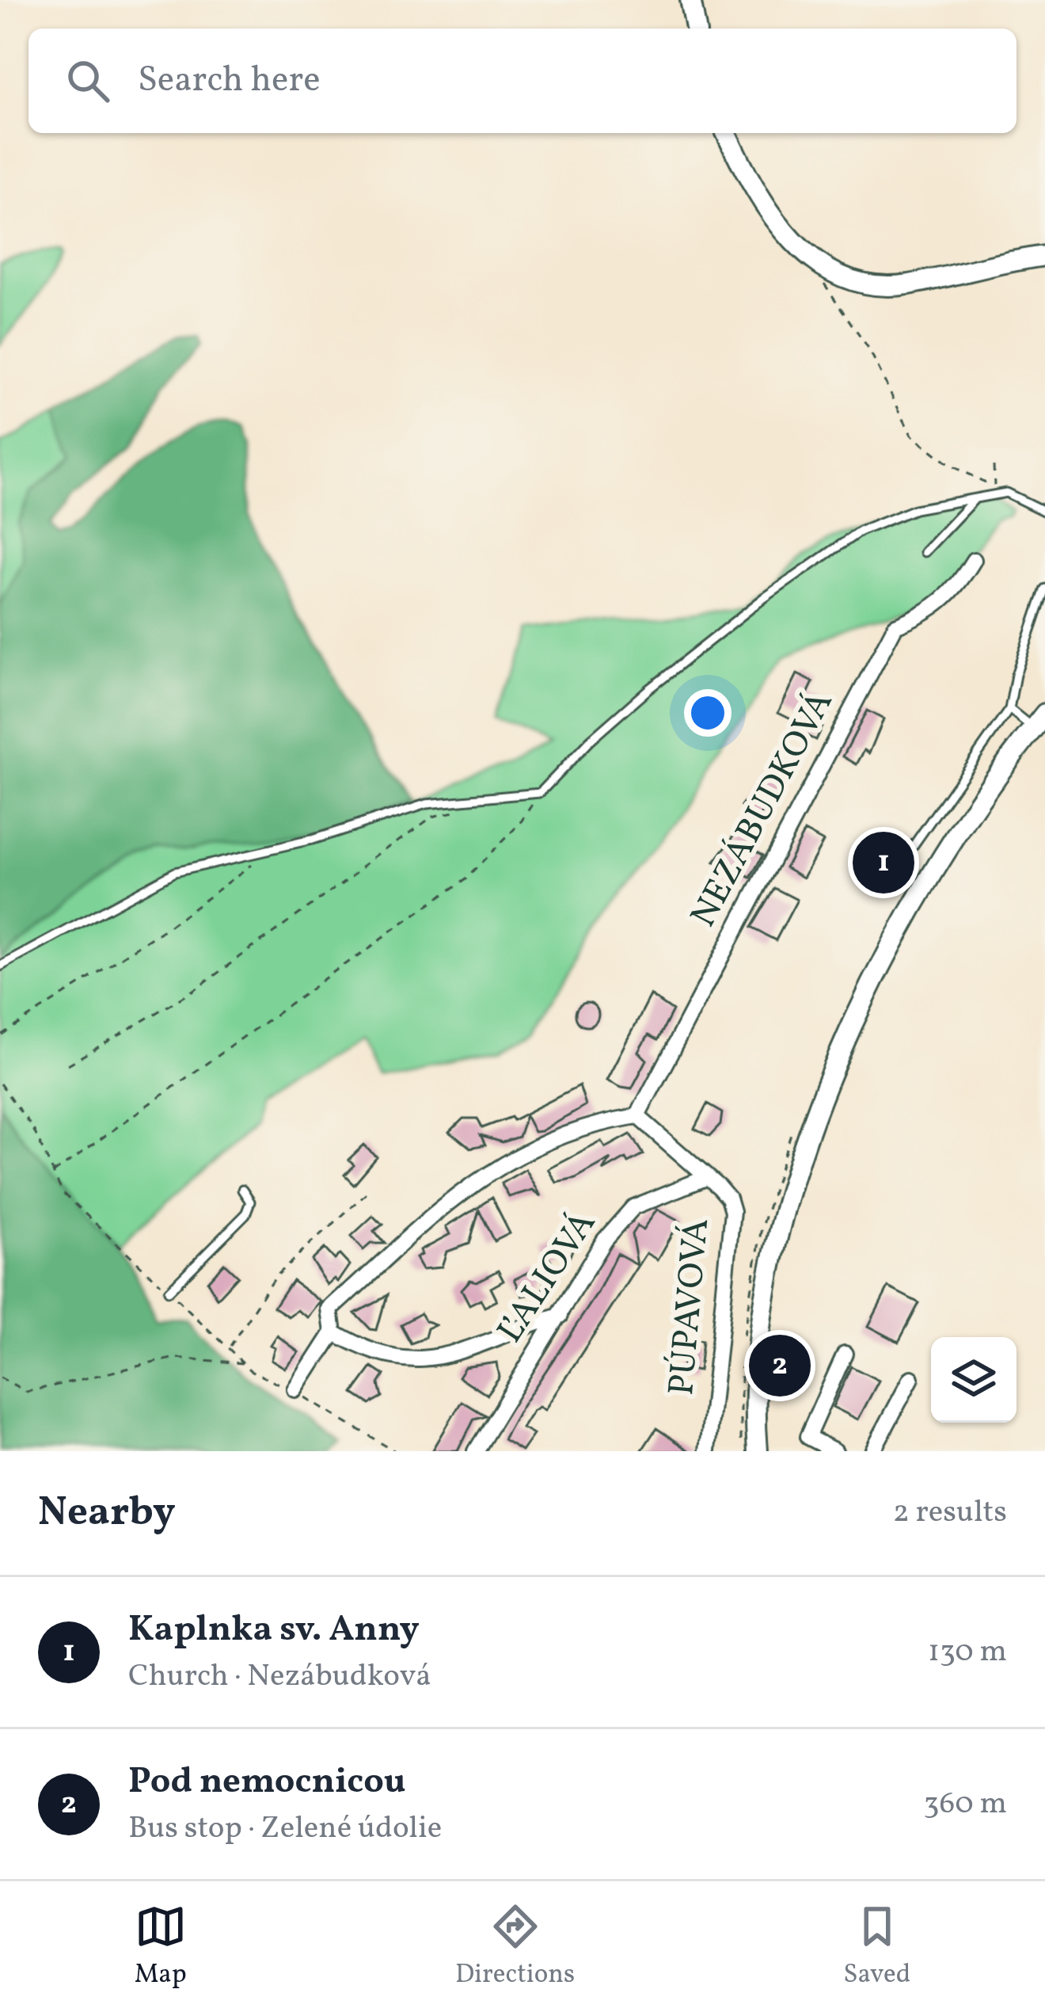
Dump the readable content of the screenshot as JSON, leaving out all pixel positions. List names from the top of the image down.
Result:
{
  "streets": {
    "street": ["NEZÁBUDKOVÁ", "ĽALIOVÁ", "PÚPAVOVÁ"]
  },
  "crossings": [
    ["NEZÁBUDKOVÁ", "PÚPAVOVÁ"],
    ["ĽALIOVÁ", "PÚPAVOVÁ"]
  ],
  "page": {
    "search": "Search here",
    "pins": ["1", "2"],
    "heading": ["Nearby", "2 results"],
    "list": [
      {
        "mark": "1",
        "name": "Kaplnka sv. Anny",
        "note": "Church · Nezábudková",
        "value": "130 m"
      },
      {
        "mark": "2",
        "name": "Pod nemocnicou",
        "note": "Bus stop · Zelené údolie",
        "value": "360 m"
      }
    ],
    "nav": ["Map", "Directions", "Saved"]
  }
}
